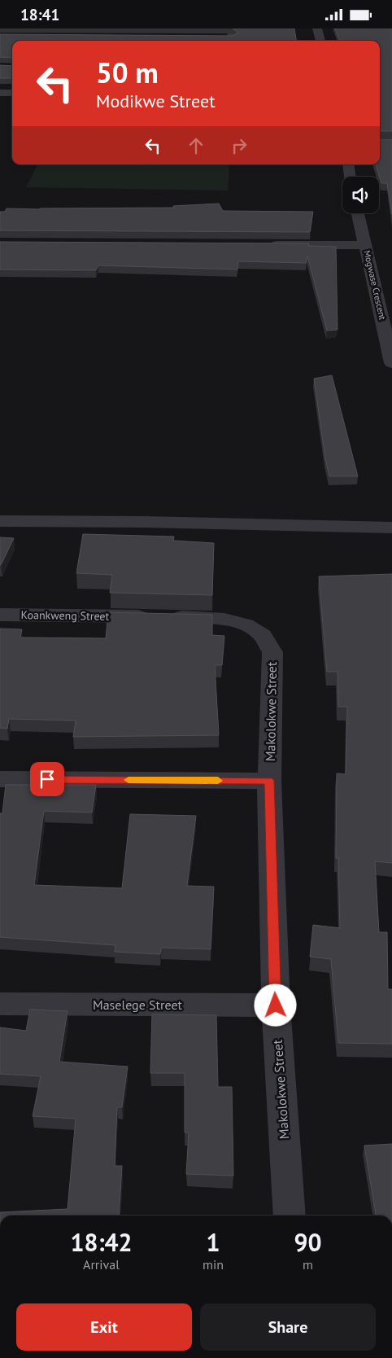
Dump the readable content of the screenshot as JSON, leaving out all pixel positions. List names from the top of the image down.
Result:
{
  "streets": {
    "street": [
      "Mogwase Crescent",
      "Koankweng Street",
      "Makolokwe Street",
      "Maselege Street"
    ]
  },
  "crossings": [
    ["Koankweng Street", "Makolokwe Street"],
    ["Makolokwe Street", "Maselege Street"]
  ],
  "page": {
    "status": "18:41",
    "turn": ["50 m", "Modikwe Street"],
    "eta": [
      "18:42",
      "Arrival",
      "1",
      "min",
      "90",
      "m"
    ],
    "buttons": ["Exit", "Share"]
  }
}
